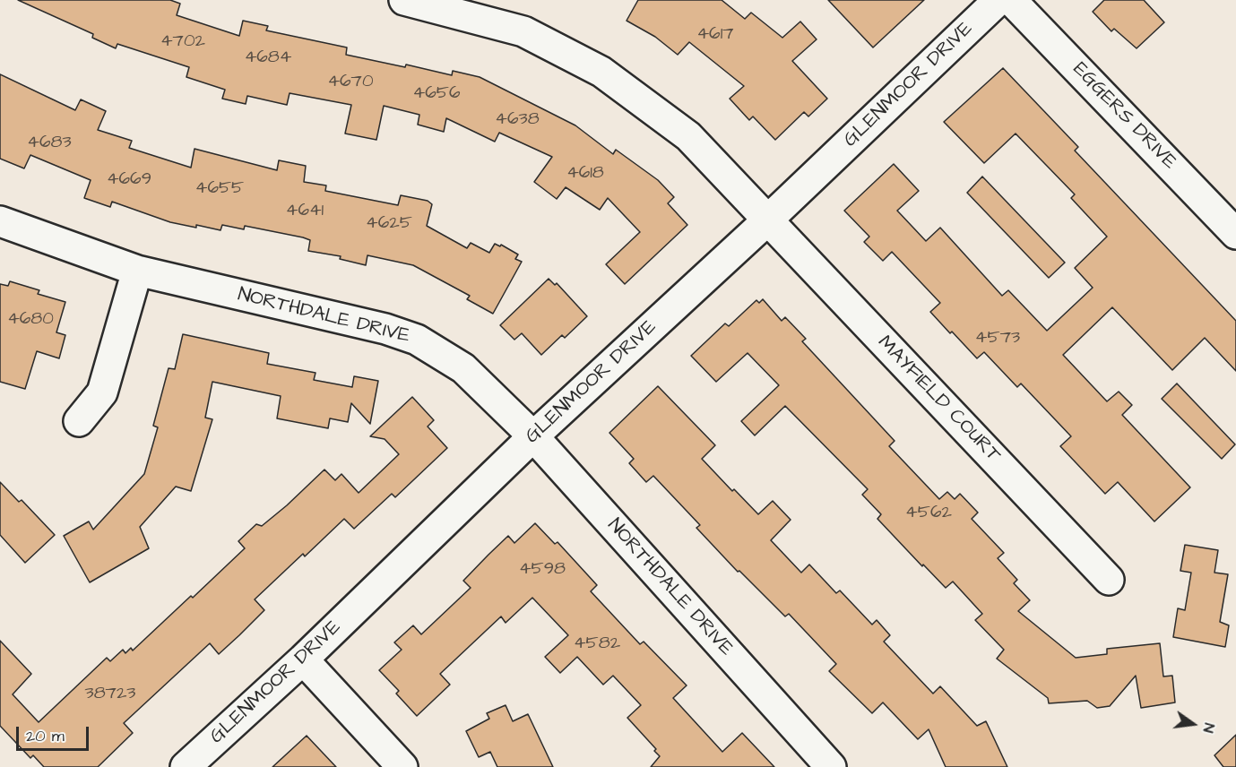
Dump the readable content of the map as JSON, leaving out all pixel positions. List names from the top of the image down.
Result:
{
  "streets": {
    "street": [
      "GLENMOOR DRIVE",
      "EGGERS DRIVE",
      "NORTHDALE DRIVE",
      "MAYFIELD COURT"
    ]
  },
  "crossings": [
    ["GLENMOOR DRIVE", "NORTHDALE DRIVE"],
    ["GLENMOOR DRIVE", "MAYFIELD COURT"]
  ],
  "house_numbers": [
    "4617",
    "4702",
    "4684",
    "4670",
    "4656",
    "4638",
    "4683",
    "4618",
    "4669",
    "4655",
    "4641",
    "4625",
    "4680",
    "4573",
    "4562",
    "4598",
    "4582",
    "38723"
  ],
  "scale_bar": "20 m",
  "north": "right"
}
